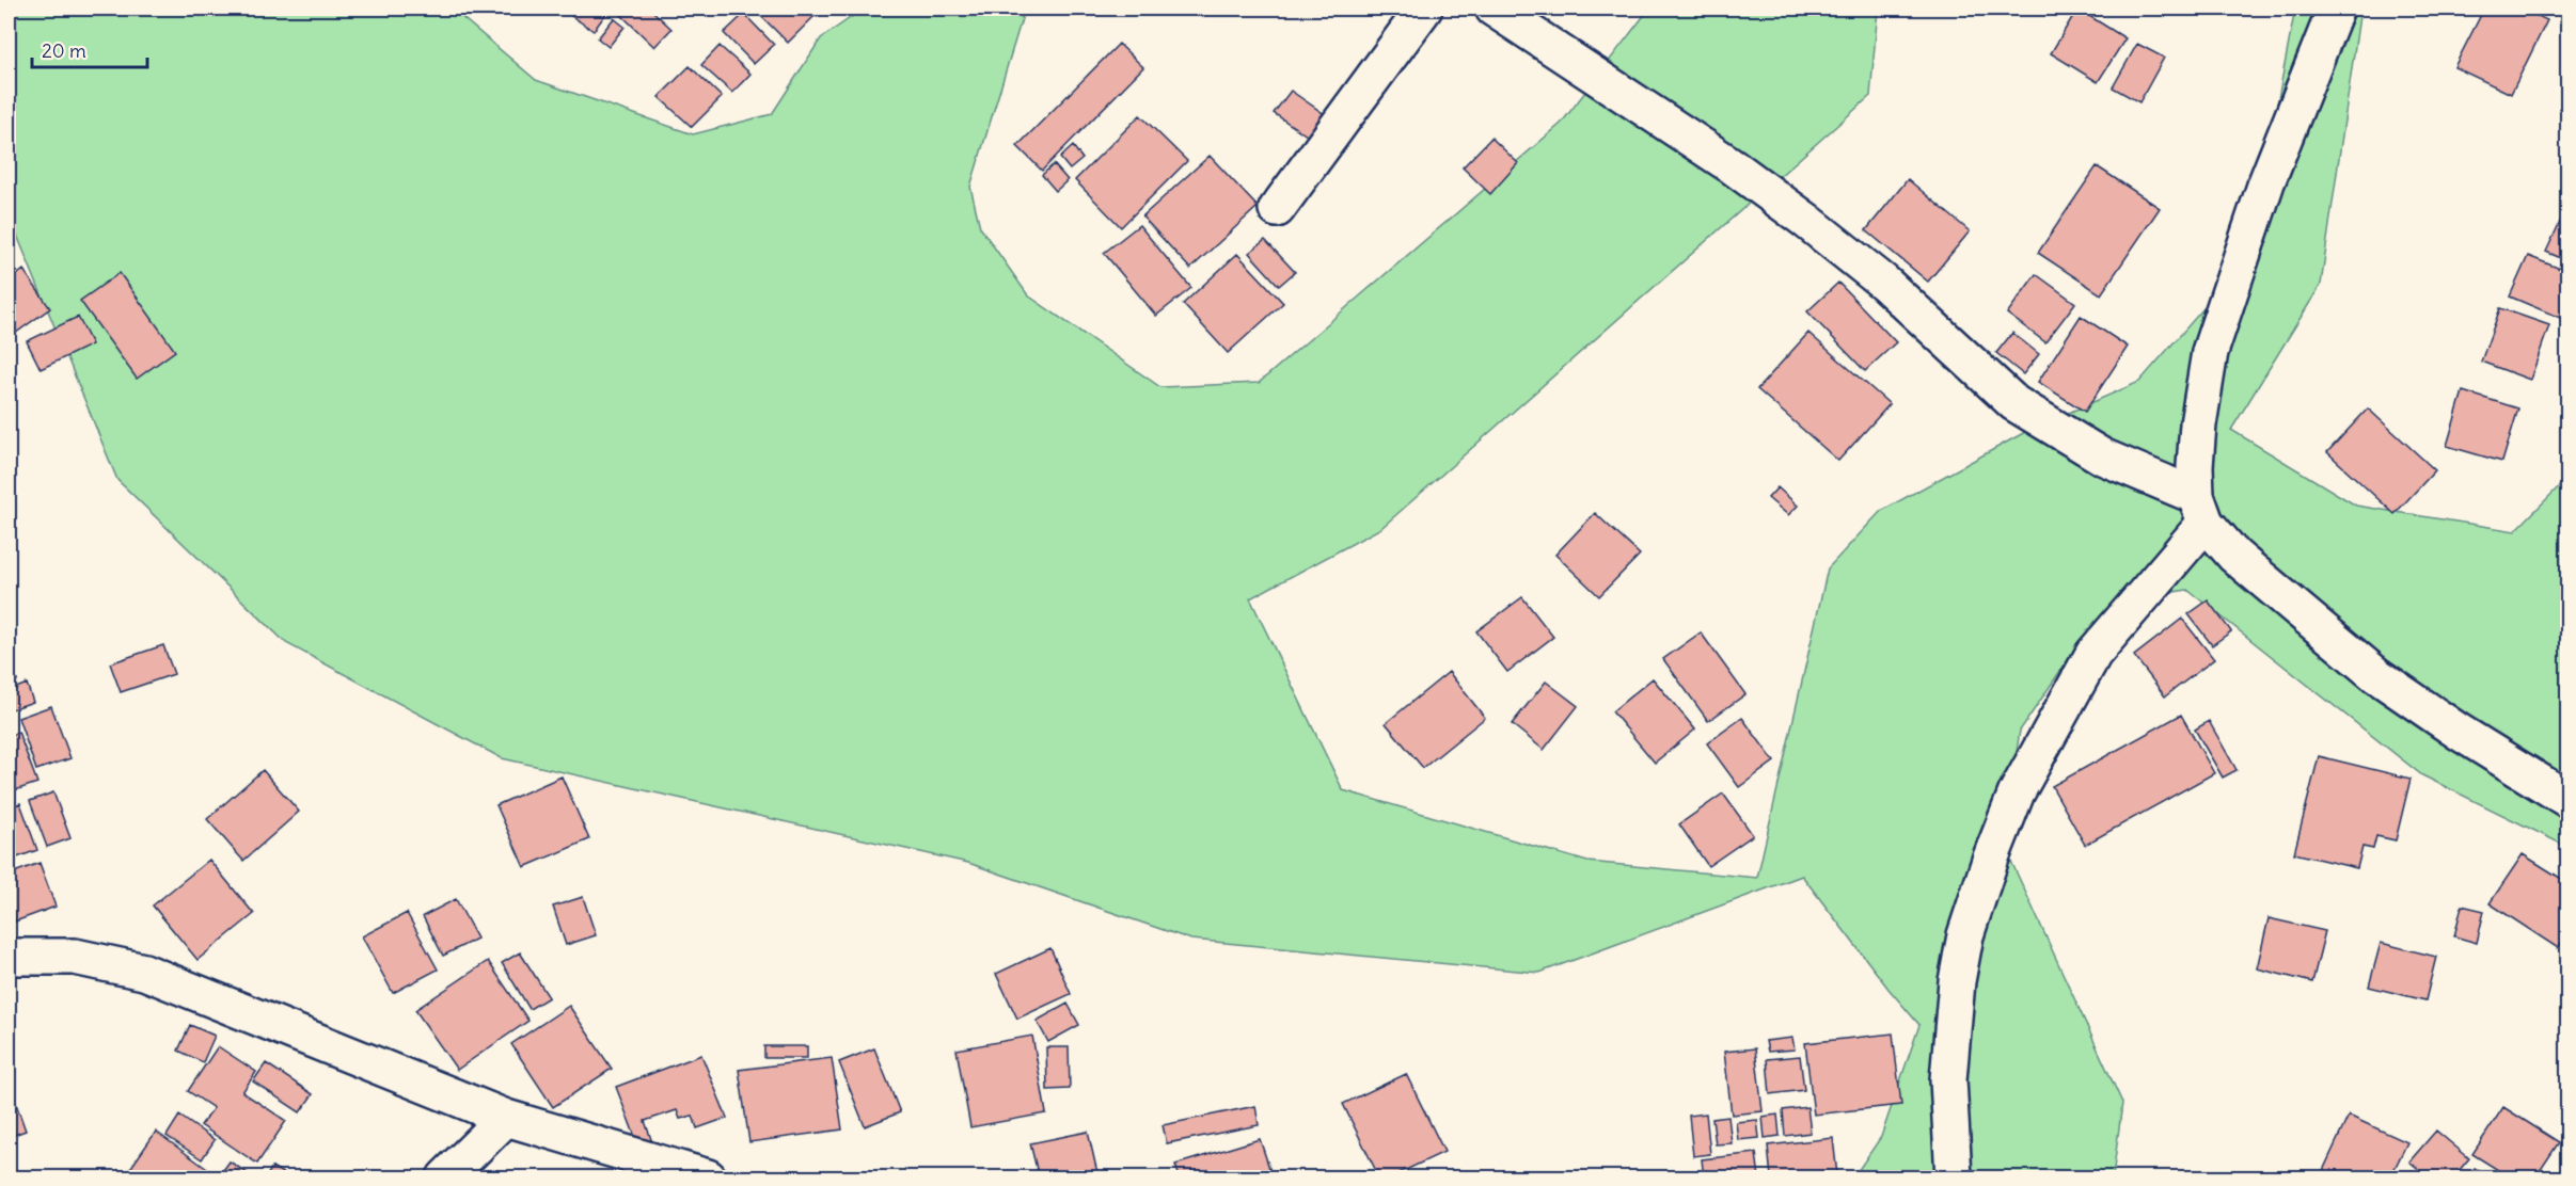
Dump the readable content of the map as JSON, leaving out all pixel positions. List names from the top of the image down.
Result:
{
  "scale_bar": "20 m"
}
